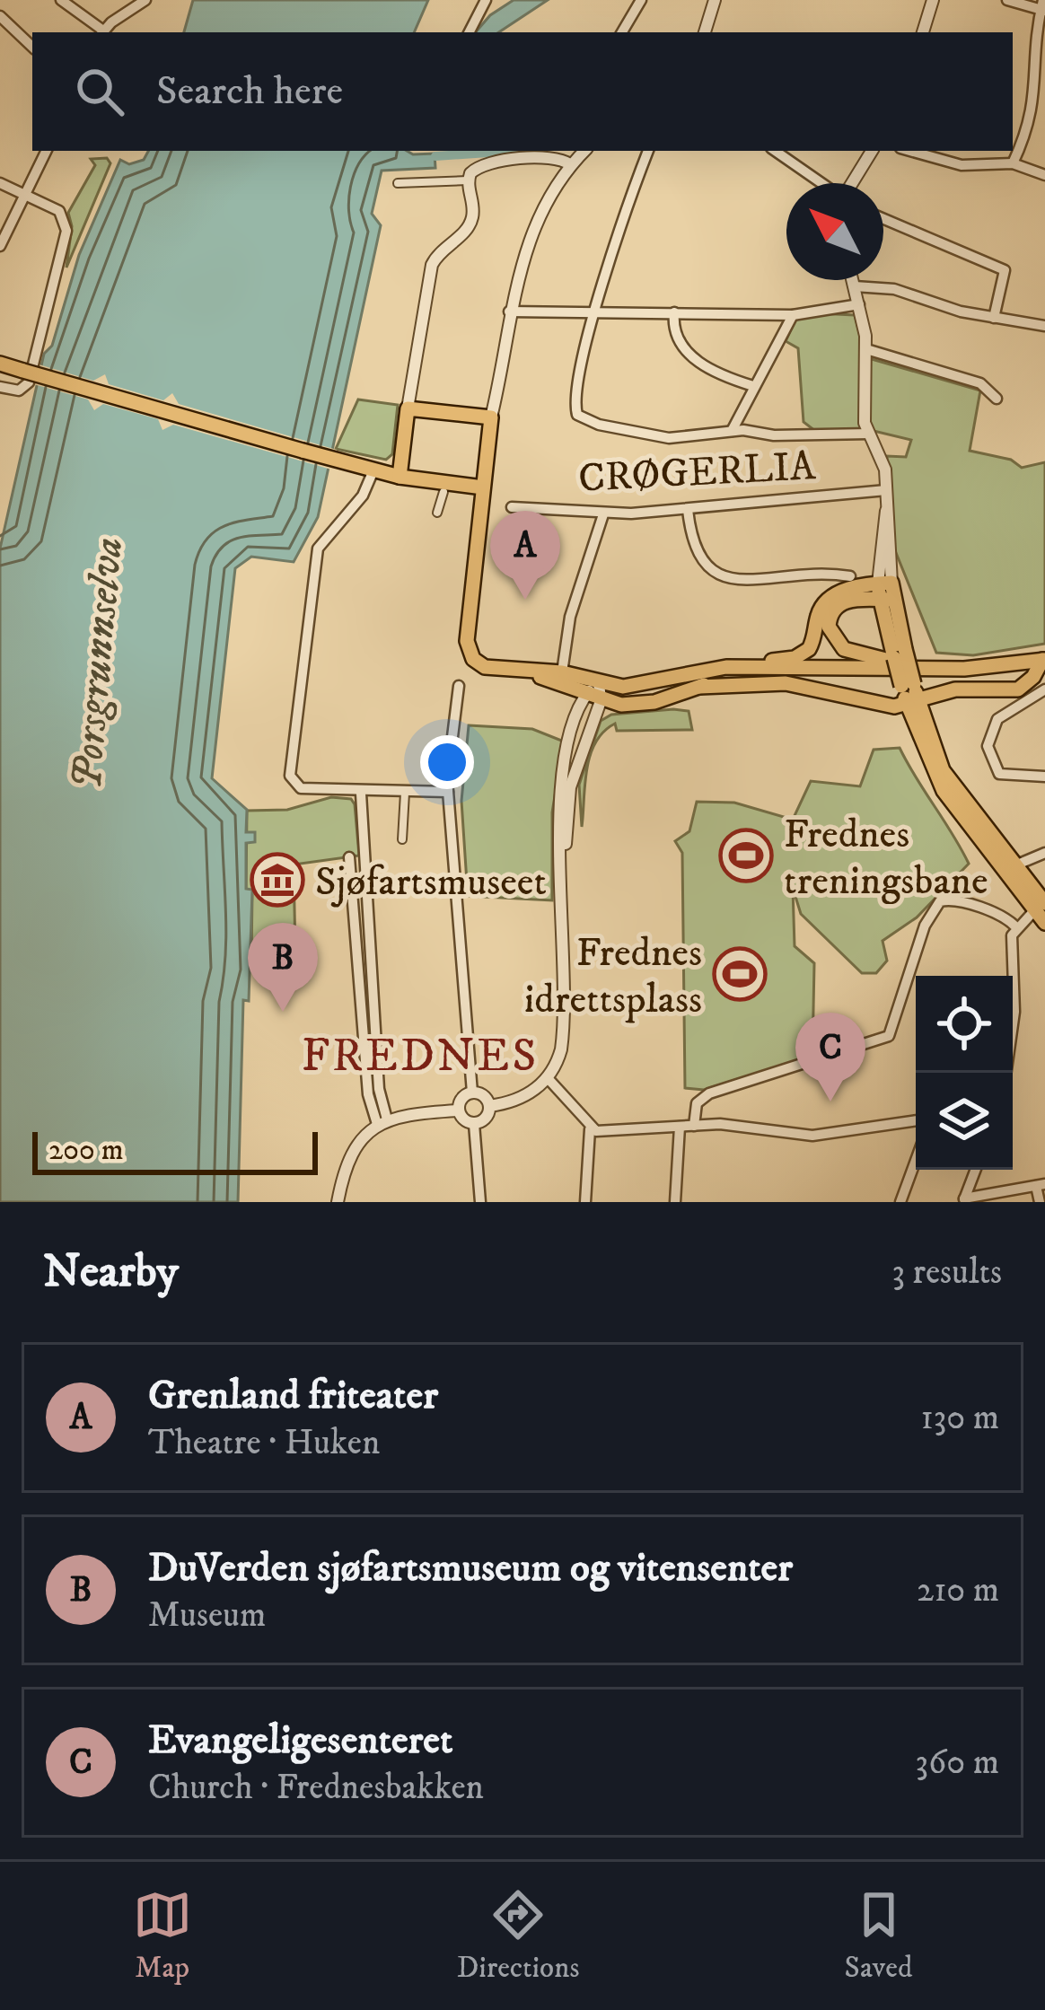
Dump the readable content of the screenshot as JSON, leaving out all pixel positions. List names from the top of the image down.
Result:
{
  "streets": {
    "street": ["CRØGERLIA"]
  },
  "districts": ["FREDNES"],
  "water": ["Porsgrunnselva"],
  "places": {
    "sports": ["Frednes treningsbane", "Frednes idrettsplass"],
    "museum": ["Sjøfartsmuseet"]
  },
  "scale_bar": "200 m",
  "north": "top left",
  "page": {
    "search": "Search here",
    "pins": ["A", "B", "C"],
    "scale": "200 m",
    "heading": ["Nearby", "3 results"],
    "list": [
      {
        "mark": "A",
        "name": "Grenland friteater",
        "note": "Theatre · Huken",
        "value": "130 m"
      },
      {
        "mark": "B",
        "name": "DuVerden sjøfartsmuseum og vitensenter",
        "note": "Museum",
        "value": "210 m"
      },
      {
        "mark": "C",
        "name": "Evangeligesenteret",
        "note": "Church · Frednesbakken",
        "value": "360 m"
      }
    ],
    "nav": ["Map", "Directions", "Saved"]
  }
}
